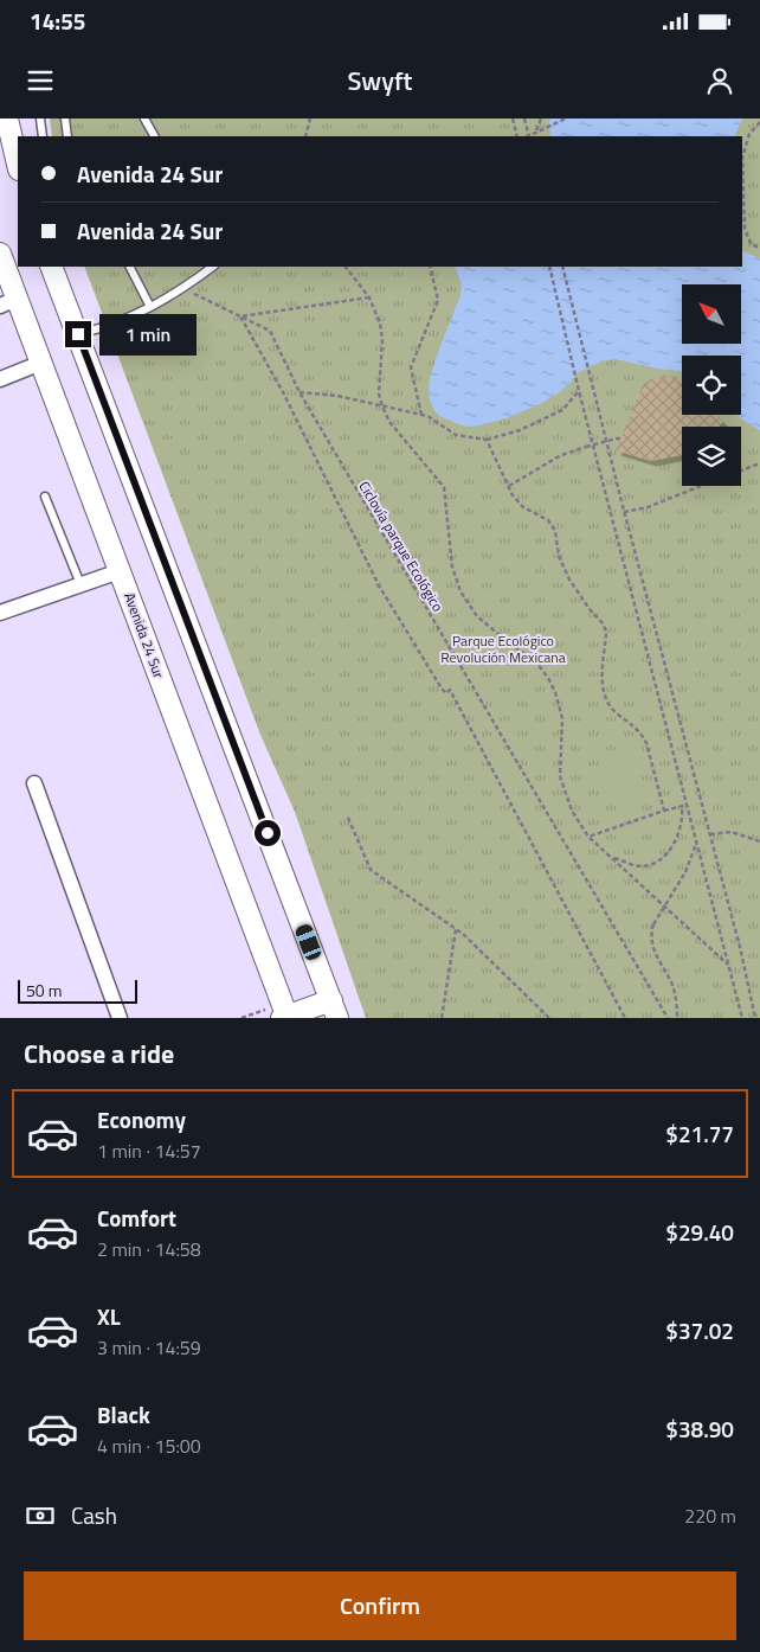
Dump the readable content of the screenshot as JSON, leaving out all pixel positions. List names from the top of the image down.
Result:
{
  "streets": {
    "main road": ["Avenida 24 Sur"],
    "path": ["Ciclovía parque Ecológico"]
  },
  "parks": ["Parque Ecológico Revolución Mexicana"],
  "scale_bar": "50 m",
  "north": "top left",
  "page": {
    "status": "14:55",
    "header": "Swyft",
    "banner": ["Avenida 24 Sur", "Avenida 24 Sur"],
    "bubble": "1 min",
    "scale": "50 m",
    "heading": "Choose a ride",
    "list": [
      {
        "name": "Economy",
        "note": "1 min · 14:57",
        "value": "$21.77"
      },
      {
        "name": "Comfort",
        "note": "2 min · 14:58",
        "value": "$29.40"
      },
      {
        "name": "XL",
        "note": "3 min · 14:59",
        "value": "$37.02"
      },
      {
        "name": "Black",
        "note": "4 min · 15:00",
        "value": "$38.90"
      }
    ],
    "pay": ["Cash", "220 m"],
    "buttons": "Confirm"
  }
}
